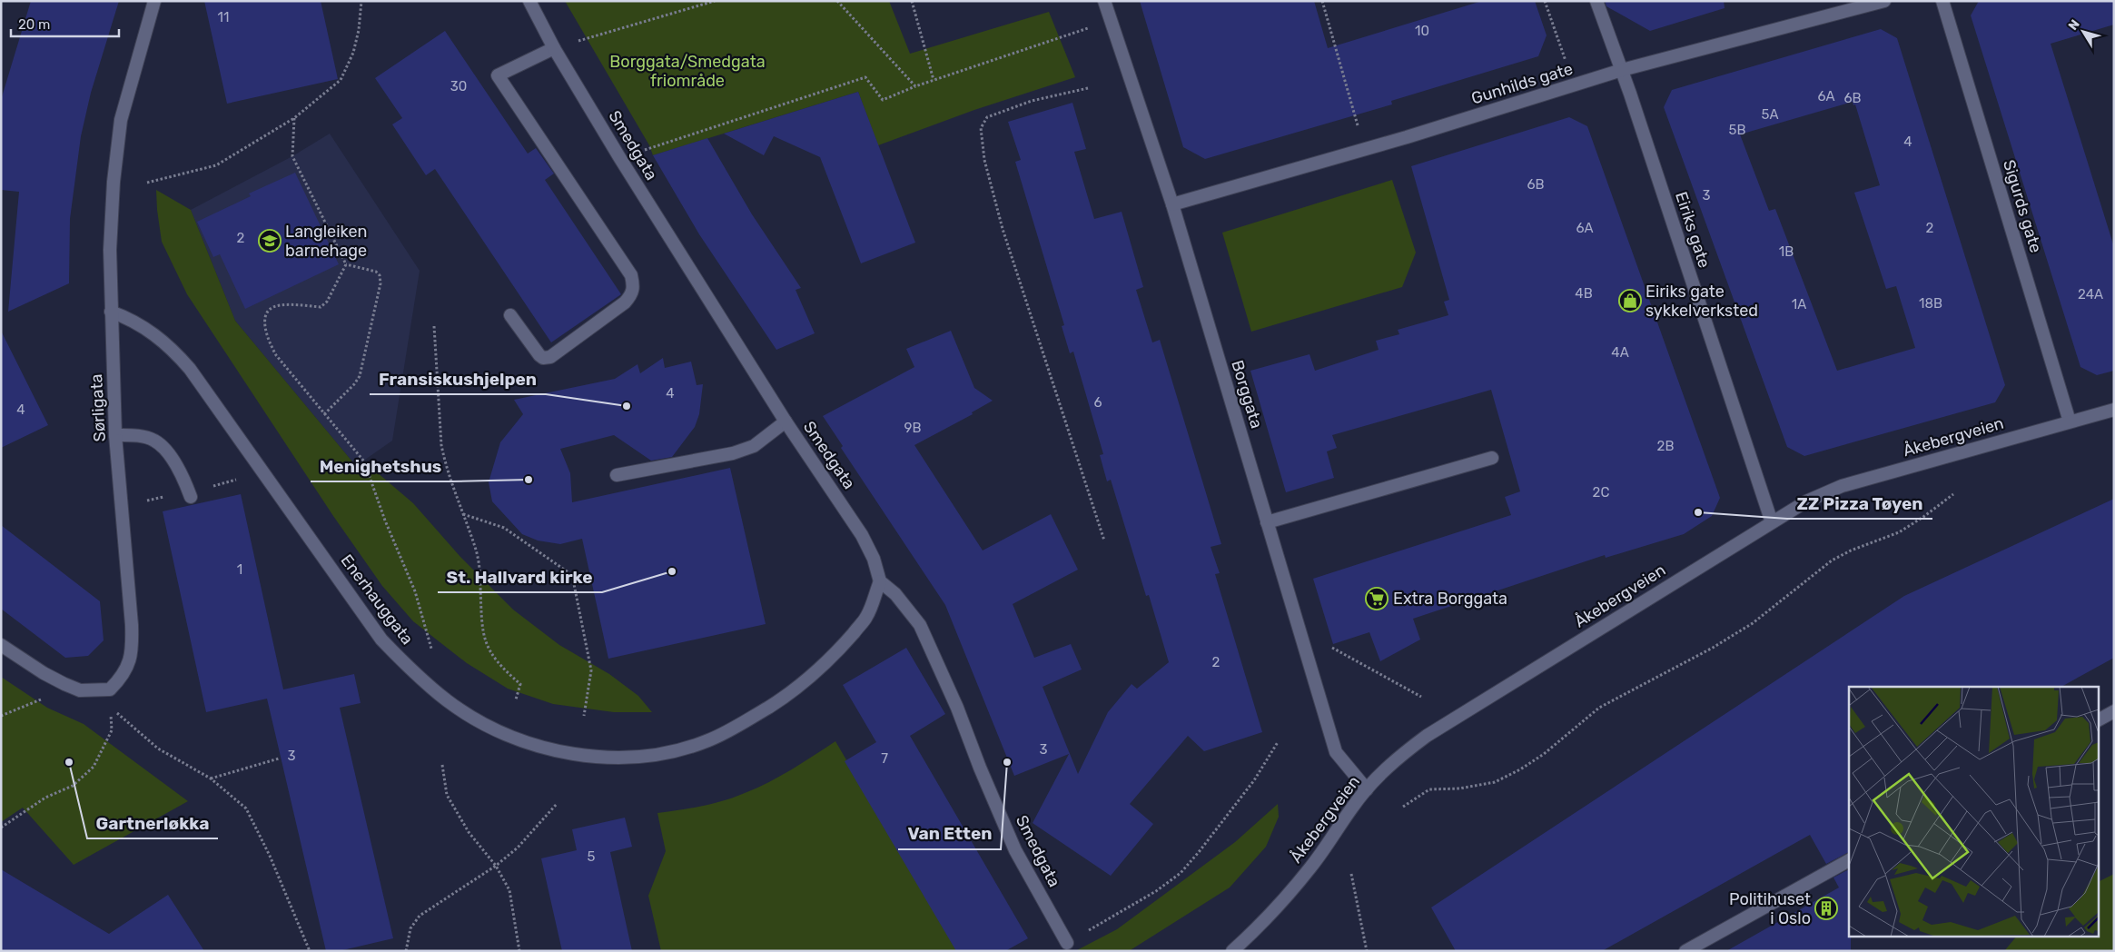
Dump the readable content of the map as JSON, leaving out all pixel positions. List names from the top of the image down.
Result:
{
  "streets": {
    "street": [
      "Gunhilds gate",
      "Smedgata",
      "Sigurds gate",
      "Eiriks gate",
      "Borggata",
      "Sørligata",
      "Åkebergveien",
      "Enerhauggata"
    ]
  },
  "crossings": [
    ["Gunhilds gate", "Eiriks gate"],
    ["Gunhilds gate", "Borggata"],
    ["Smedgata", "Enerhauggata"],
    ["Sigurds gate", "Åkebergveien"],
    ["Eiriks gate", "Åkebergveien"],
    ["Borggata", "Åkebergveien"],
    ["Sørligata", "Enerhauggata"]
  ],
  "parks": ["Borggata/Smedgata friområde"],
  "places": {
    "school or university": ["Langleiken barnehage"],
    "shop": ["Eiriks gate sykkelverksted"],
    "other": [
      "Fransiskushjelpen",
      "Menighetshus",
      "ZZ Pizza Tøyen",
      "St. Hallvard kirke",
      "Gartnerløkka",
      "Van Etten"
    ],
    "supermarket": ["Extra Borggata"],
    "building": ["Politihuset i Oslo"]
  },
  "house_numbers": [
    "11",
    "10",
    "30",
    "6A",
    "6B",
    "5A",
    "5B",
    "4",
    "6B",
    "3",
    "6A",
    "2",
    "2",
    "1B",
    "4B",
    "24A",
    "18B",
    "1A",
    "4A",
    "4",
    "6",
    "4",
    "9B",
    "2B",
    "2C",
    "1",
    "2",
    "3",
    "3",
    "7",
    "5"
  ],
  "scale_bar": "20 m",
  "north": "top left"
}
